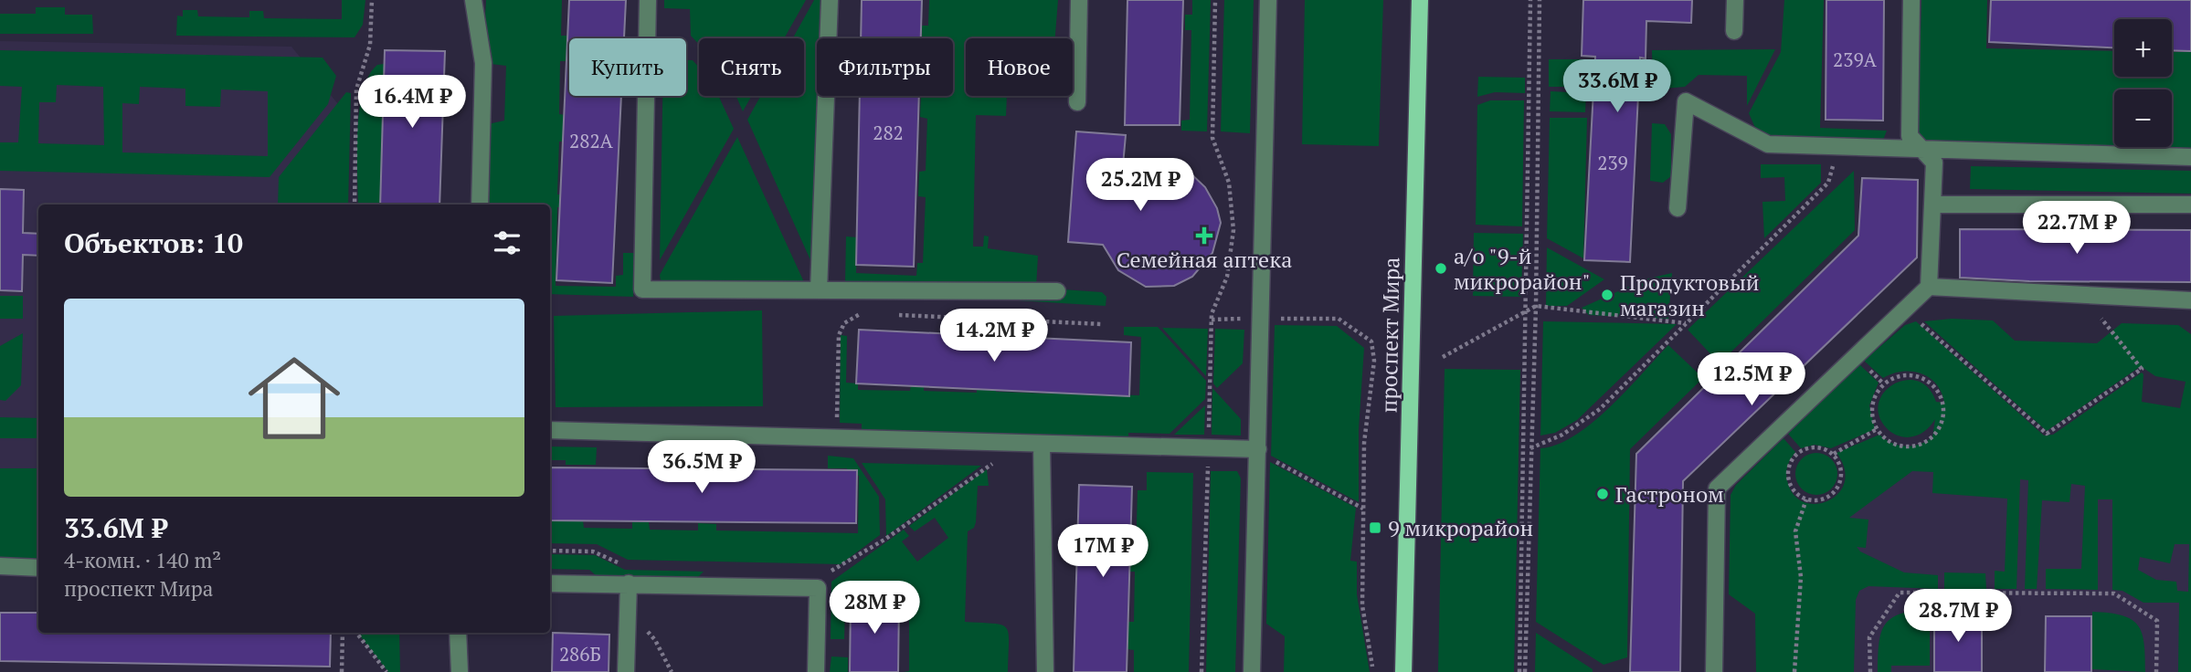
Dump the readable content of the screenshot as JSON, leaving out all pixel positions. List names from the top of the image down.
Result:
{
  "streets": {
    "main road": ["проспект Мира"]
  },
  "places": {
    "health": ["Семейная аптека"],
    "other": ["а/о \"9-й микрорайон\"", "Продуктовый магазин", "Гастроном"],
    "transit": ["9 микрорайон"]
  },
  "house_numbers": [
    "239А",
    "282",
    "282А",
    "239",
    "286Б"
  ],
  "page": {
    "map_buttons": ["+", "−"],
    "chip": [
      "Купить",
      "Снять",
      "Фильтры",
      "Новое"
    ],
    "price": [
      "33.6M ₽",
      "16.4M ₽",
      "25.2M ₽",
      "22.7M ₽",
      "14.2M ₽",
      "12.5M ₽",
      "36.5M ₽",
      "17M ₽",
      "28M ₽",
      "28.7M ₽"
    ],
    "heading": "Объектов: 10",
    "list": [
      {
        "name": "33.6M ₽",
        "note": "4-комн. · 140 m² · проспект Мира"
      }
    ]
  }
}
